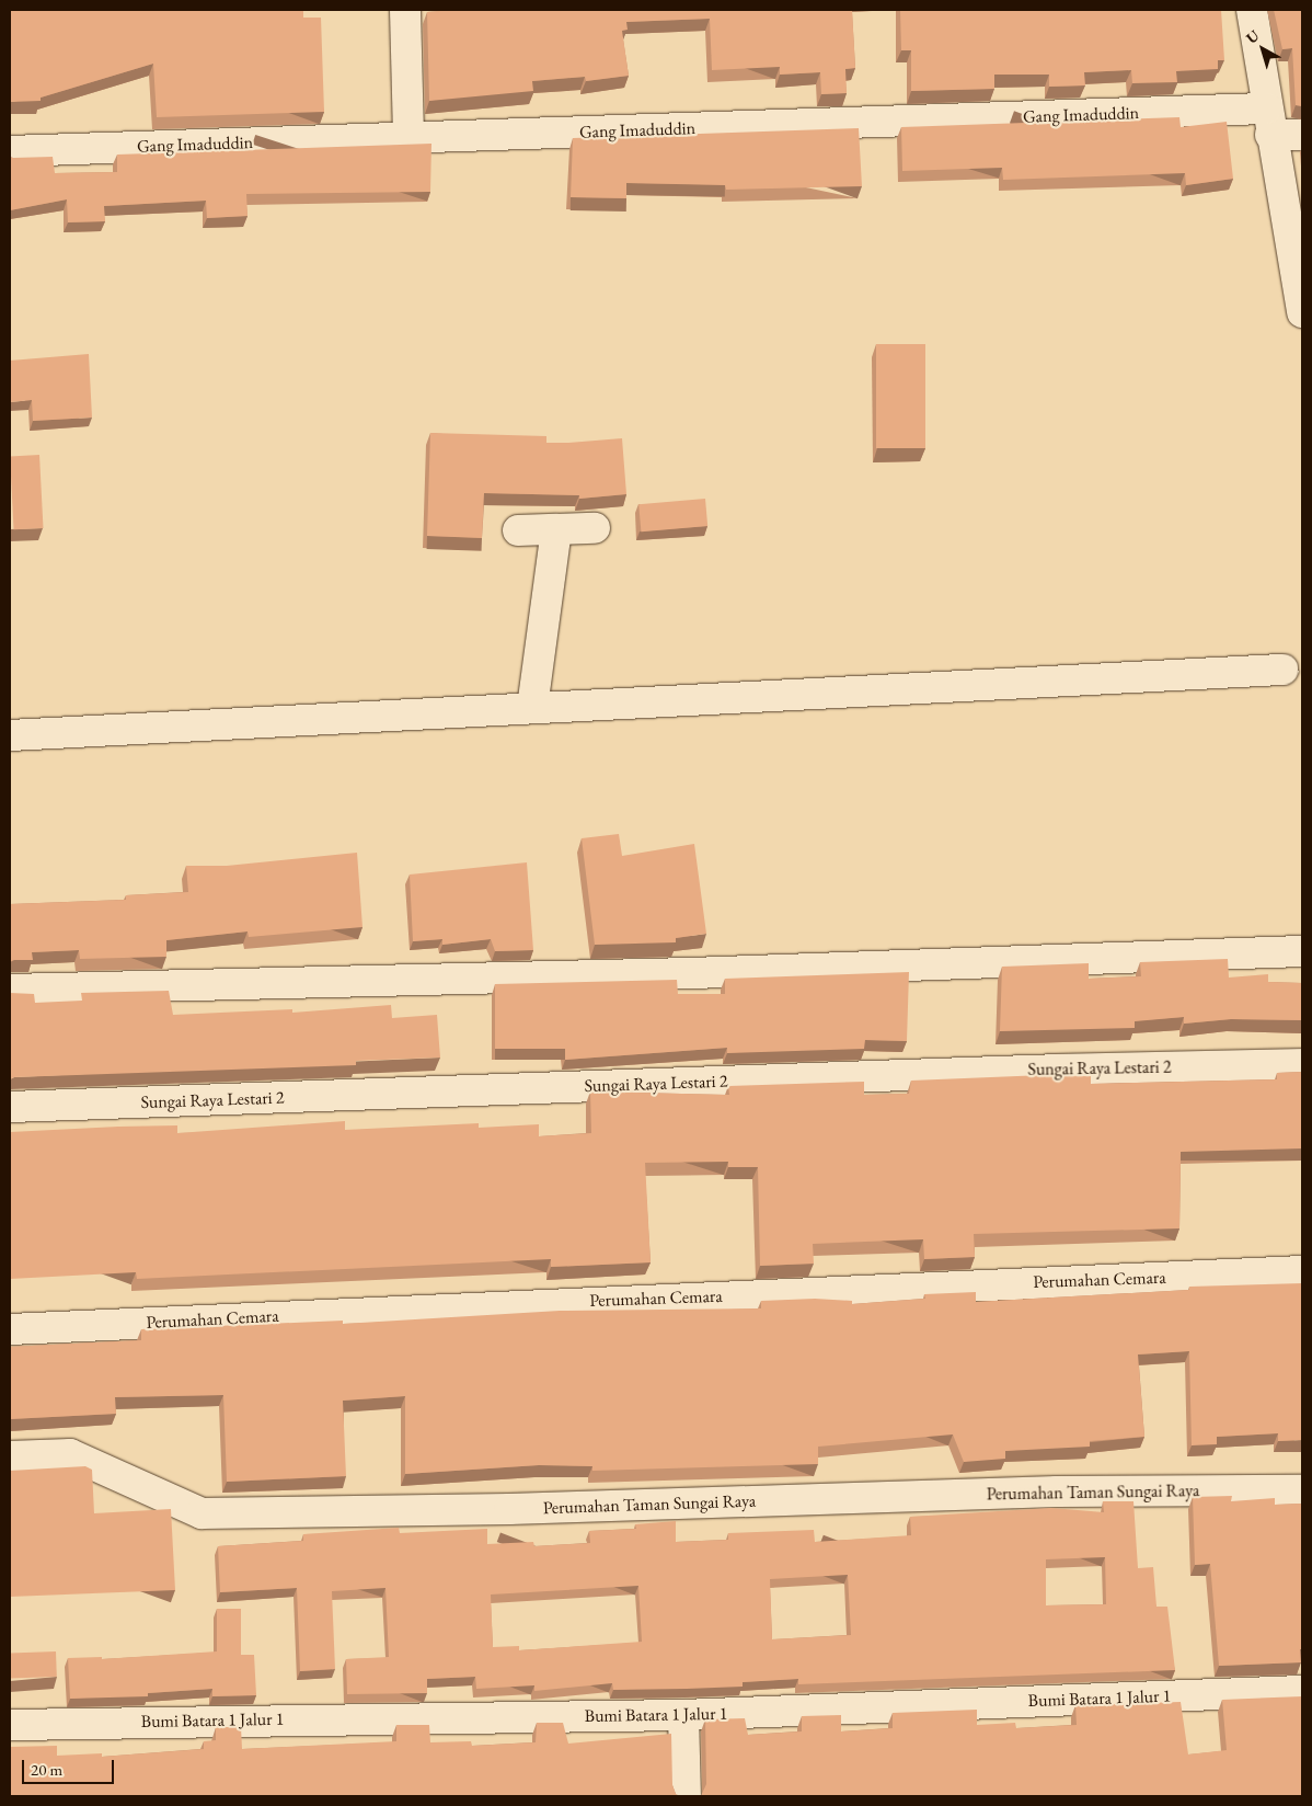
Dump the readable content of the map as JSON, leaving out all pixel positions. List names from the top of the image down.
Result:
{
  "streets": {
    "street": [
      "Gang Imaduddin",
      "Sungai Raya Lestari 2",
      "Perumahan Cemara",
      "Perumahan Taman Sungai Raya",
      "Bumi Batara 1 Jalur 1"
    ]
  },
  "scale_bar": "20 m",
  "north": "top left"
}
